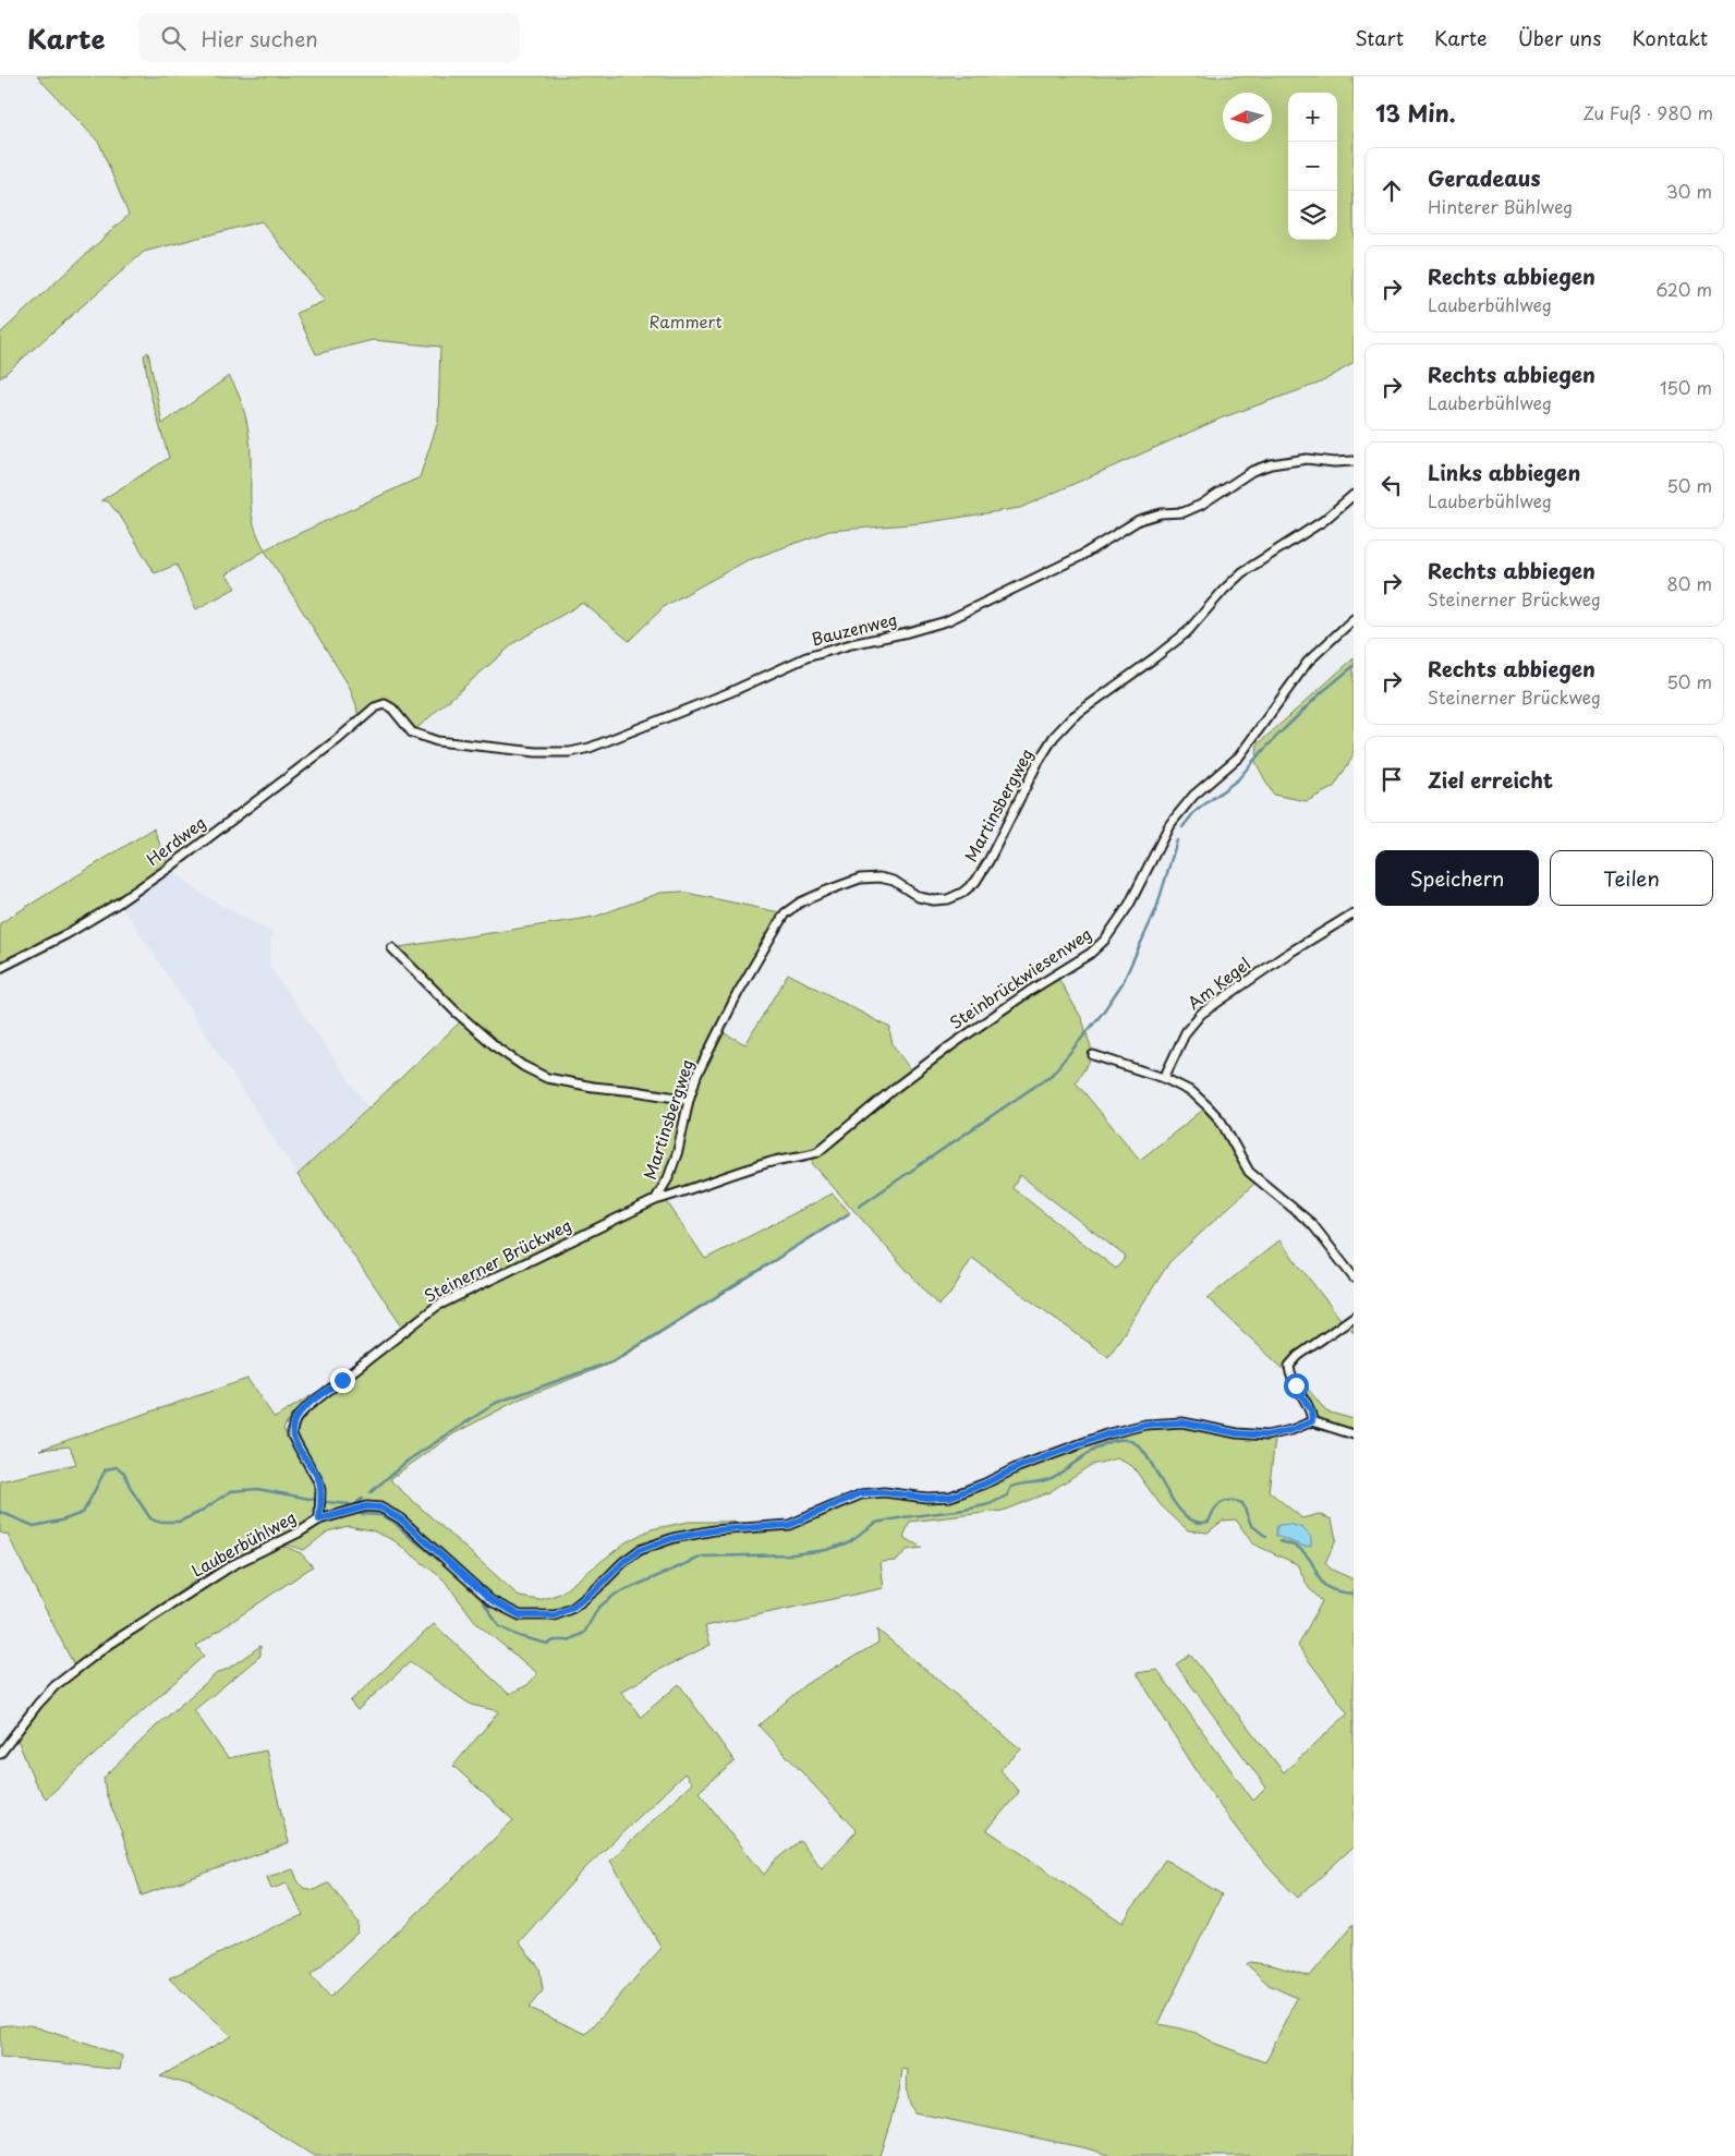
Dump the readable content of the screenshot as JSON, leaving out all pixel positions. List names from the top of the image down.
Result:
{
  "streets": {
    "street": [
      "Bauzenweg",
      "Martinsbergweg",
      "Herdweg",
      "Steinbrückwiesenweg",
      "Am Kegel",
      "Steinerner Brückweg",
      "Lauberbühlweg"
    ]
  },
  "crossings": [
    ["Bauzenweg", "Herdweg"],
    ["Martinsbergweg", "Steinbrückwiesenweg"],
    ["Martinsbergweg", "Steinerner Brückweg"],
    ["Steinbrückwiesenweg", "Steinerner Brückweg"],
    ["Steinerner Brückweg", "Lauberbühlweg"]
  ],
  "parks": ["Rammert"],
  "north": "left",
  "page": {
    "header": "Karte",
    "search": "Hier suchen",
    "nav": [
      "Start",
      "Karte",
      "Über uns",
      "Kontakt"
    ],
    "heading": ["13 Min.", "Zu Fuß · 980 m"],
    "map_buttons": ["+", "−"],
    "list": [
      ["Geradeaus", "Hinterer Bühlweg", "30 m"],
      ["Rechts abbiegen", "Lauberbühlweg", "620 m"],
      ["Rechts abbiegen", "Lauberbühlweg", "150 m"],
      ["Links abbiegen", "Lauberbühlweg", "50 m"],
      ["Rechts abbiegen", "Steinerner Brückweg", "80 m"],
      ["Rechts abbiegen", "Steinerner Brückweg", "50 m"],
      "Ziel erreicht"
    ],
    "buttons": ["Speichern", "Teilen"]
  }
}
